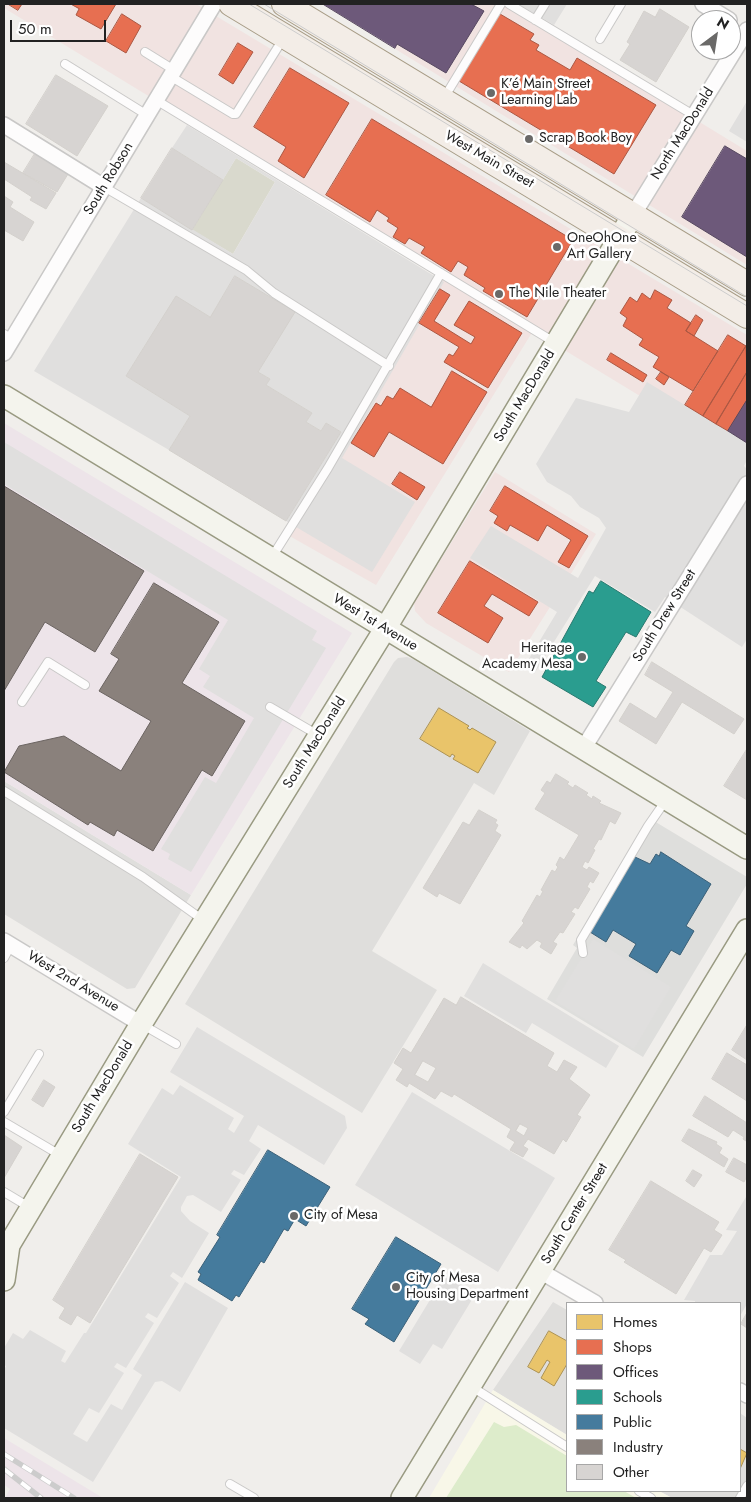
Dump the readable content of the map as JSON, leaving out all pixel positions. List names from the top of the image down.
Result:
{
  "streets": {
    "main road": ["West Main Street"],
    "street": [
      "North MacDonald",
      "South Robson",
      "South MacDonald",
      "South Drew Street",
      "West 1st Avenue",
      "West 2nd Avenue",
      "South Center Street"
    ]
  },
  "crossings": [
    ["North MacDonald", "West Main Street"],
    ["North MacDonald", "South MacDonald"],
    ["West Main Street", "South MacDonald"],
    ["South MacDonald", "West 1st Avenue"],
    ["South MacDonald", "West 2nd Avenue"],
    ["South Drew Street", "West 1st Avenue"]
  ],
  "places": [
    "K’é Main Street Learning Lab",
    "Scrap Book Boy",
    "OneOhOne Art Gallery",
    "The Nile Theater",
    "Heritage Academy Mesa",
    "City of Mesa",
    "City of Mesa Housing Department"
  ],
  "legend": [
    "Homes",
    "Shops",
    "Offices",
    "Schools",
    "Public",
    "Industry",
    "Other"
  ],
  "scale_bar": "50 m",
  "north": "top right"
}
